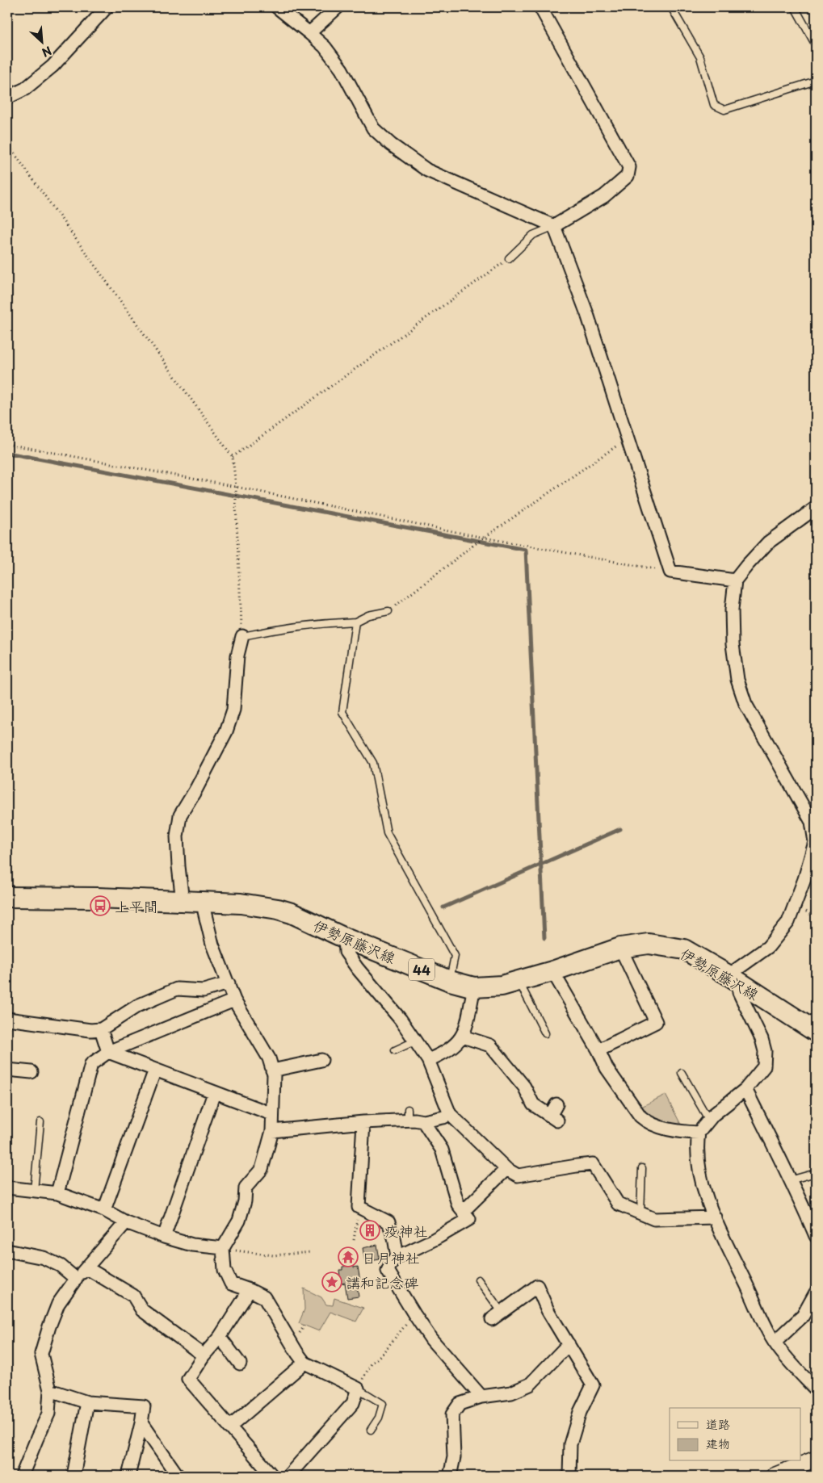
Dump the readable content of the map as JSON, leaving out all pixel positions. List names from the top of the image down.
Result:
{
  "streets": {
    "main road": ["伊勢原藤沢線", "44"]
  },
  "places": {
    "bus stop": ["上平間"],
    "building": ["疫神社"],
    "temple": ["日月神社"],
    "place": ["講和記念碑"]
  },
  "legend": ["道路", "建物"],
  "north": "bottom right"
}
